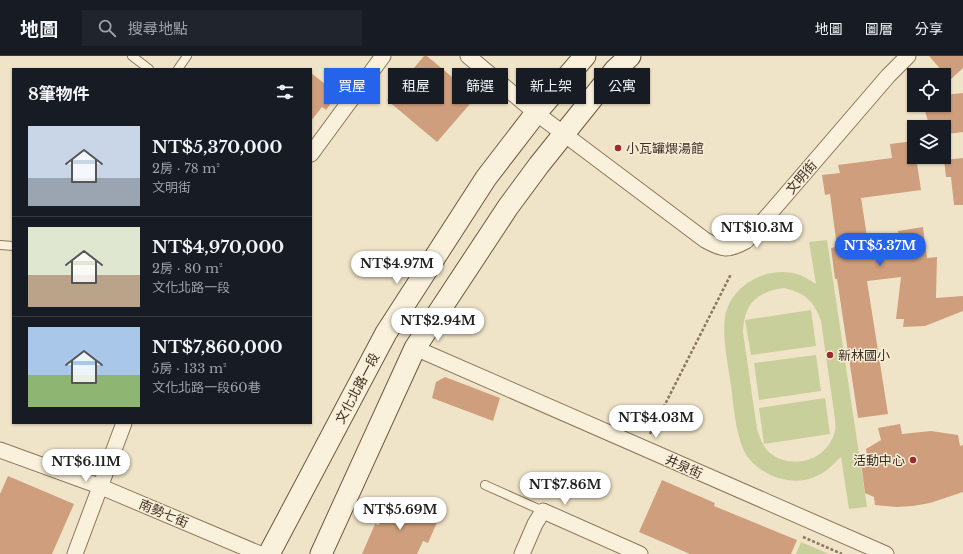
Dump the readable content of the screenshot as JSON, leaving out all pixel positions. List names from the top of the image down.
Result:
{
  "streets": {
    "street": [
      "文明街",
      "文化北路一段",
      "井泉街",
      "南勢七街"
    ]
  },
  "crossings": [
    ["文明街", "文化北路一段"]
  ],
  "places": ["小瓦罐煨湯館", "新林國小", "活動中心"],
  "page": {
    "header": "地圖",
    "search": "搜尋地點",
    "nav": ["地圖", "圖層", "分享"],
    "chip": [
      "買屋",
      "租屋",
      "篩選",
      "新上架",
      "公寓"
    ],
    "heading": "8筆物件",
    "list": [
      {
        "name": "NT$5,370,000",
        "note": "2房 · 78 m² · 文明街"
      },
      {
        "name": "NT$4,970,000",
        "note": "2房 · 80 m² · 文化北路一段"
      },
      {
        "name": "NT$7,860,000",
        "note": "5房 · 133 m² · 文化北路一段60巷"
      }
    ],
    "price": [
      "NT$10.3M",
      "NT$5.37M",
      "NT$4.97M",
      "NT$2.94M",
      "NT$4.03M",
      "NT$6.11M",
      "NT$7.86M",
      "NT$5.69M"
    ]
  }
}
